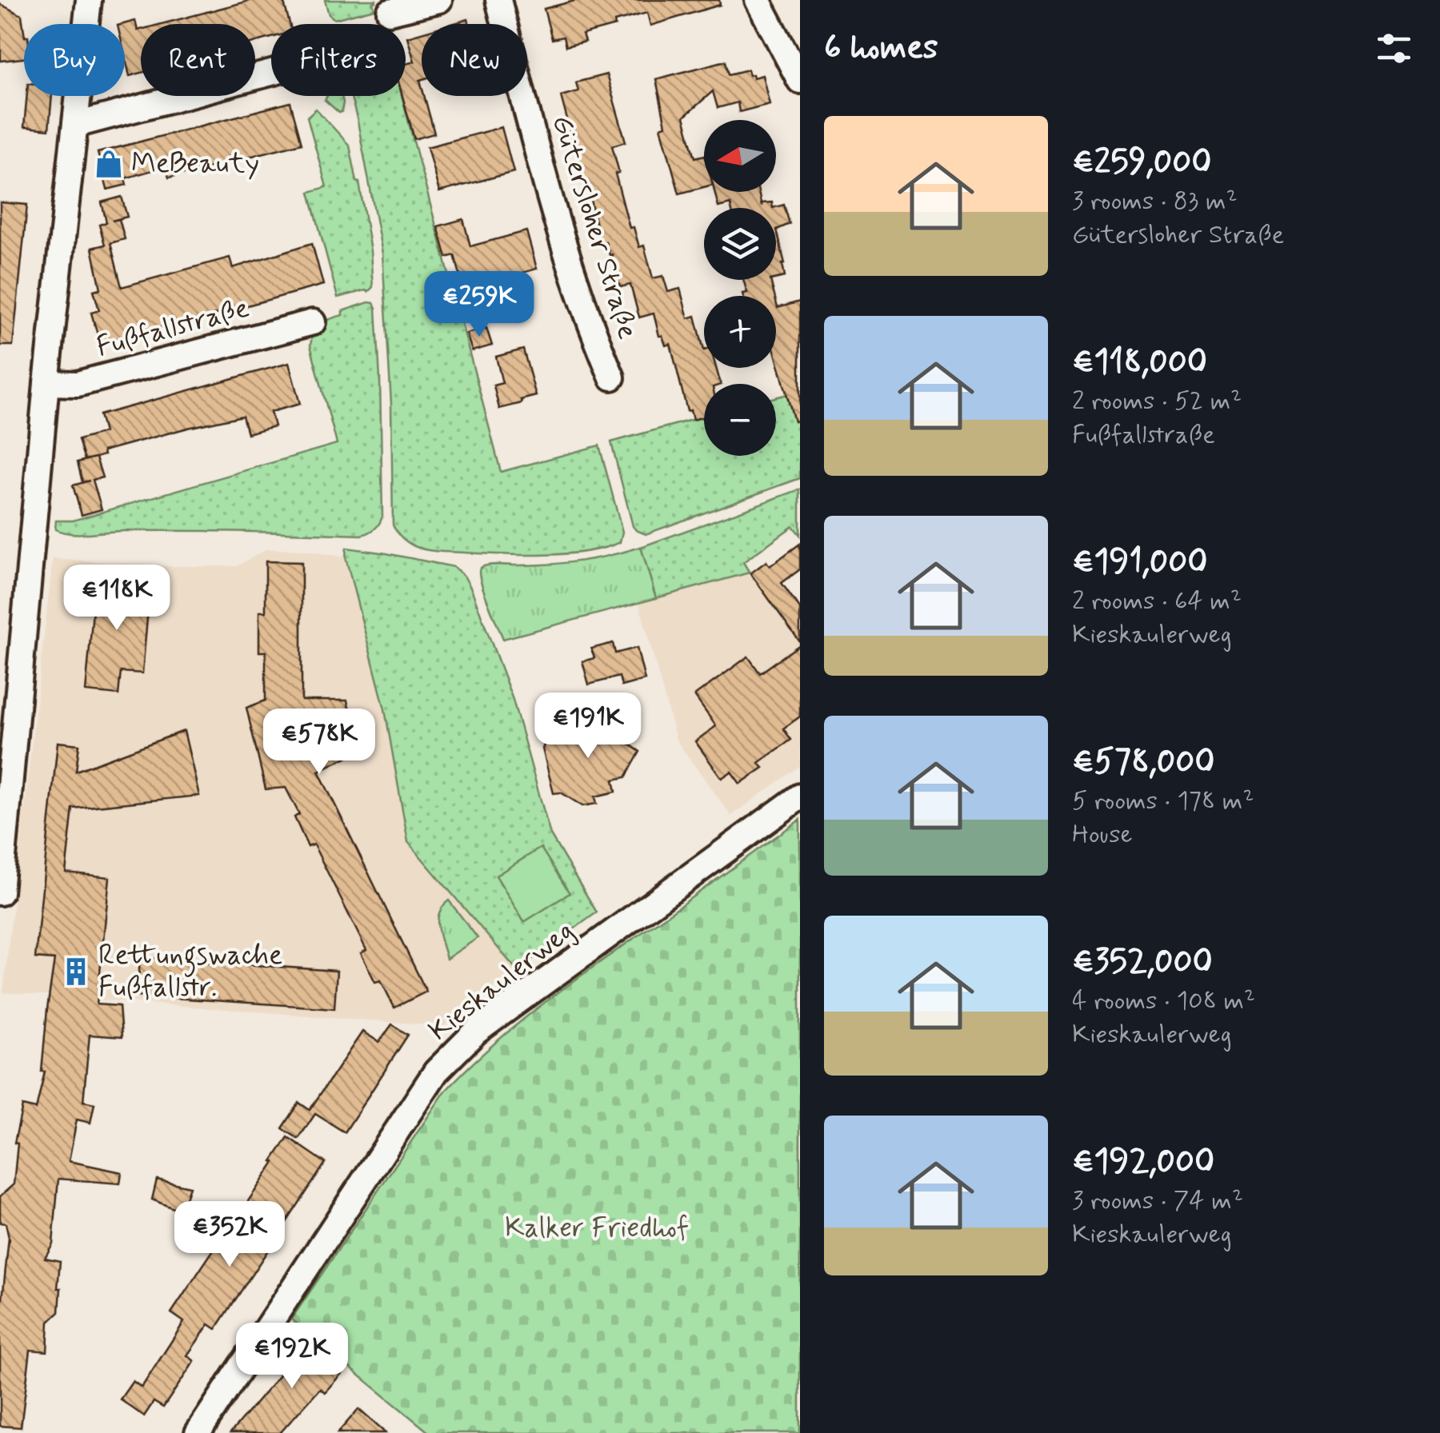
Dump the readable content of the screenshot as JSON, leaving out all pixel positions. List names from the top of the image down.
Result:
{
  "streets": {
    "street": ["Gütersloher Straße", "Fußfallstraße", "Kieskaulerweg"]
  },
  "parks": ["Kalker Friedhof"],
  "places": {
    "shop": ["MeBeauty"],
    "building": ["Rettungswache Fußfallstr."]
  },
  "north": "left",
  "page": {
    "heading": "6 homes",
    "chip": [
      "Buy",
      "Rent",
      "Filters",
      "New"
    ],
    "list": [
      {
        "name": "€259,000",
        "note": "3 rooms · 83 m² · Gütersloher Straße"
      },
      {
        "name": "€118,000",
        "note": "2 rooms · 52 m² · Fußfallstraße"
      },
      {
        "name": "€191,000",
        "note": "2 rooms · 64 m² · Kieskaulerweg"
      },
      {
        "name": "€578,000",
        "note": "5 rooms · 178 m² · House"
      },
      {
        "name": "€352,000",
        "note": "4 rooms · 108 m² · Kieskaulerweg"
      },
      {
        "name": "€192,000",
        "note": "3 rooms · 74 m² · Kieskaulerweg"
      }
    ],
    "map_buttons": ["+", "−"],
    "price": [
      "€259K",
      "€118K",
      "€191K",
      "€578K",
      "€352K",
      "€192K"
    ]
  }
}
